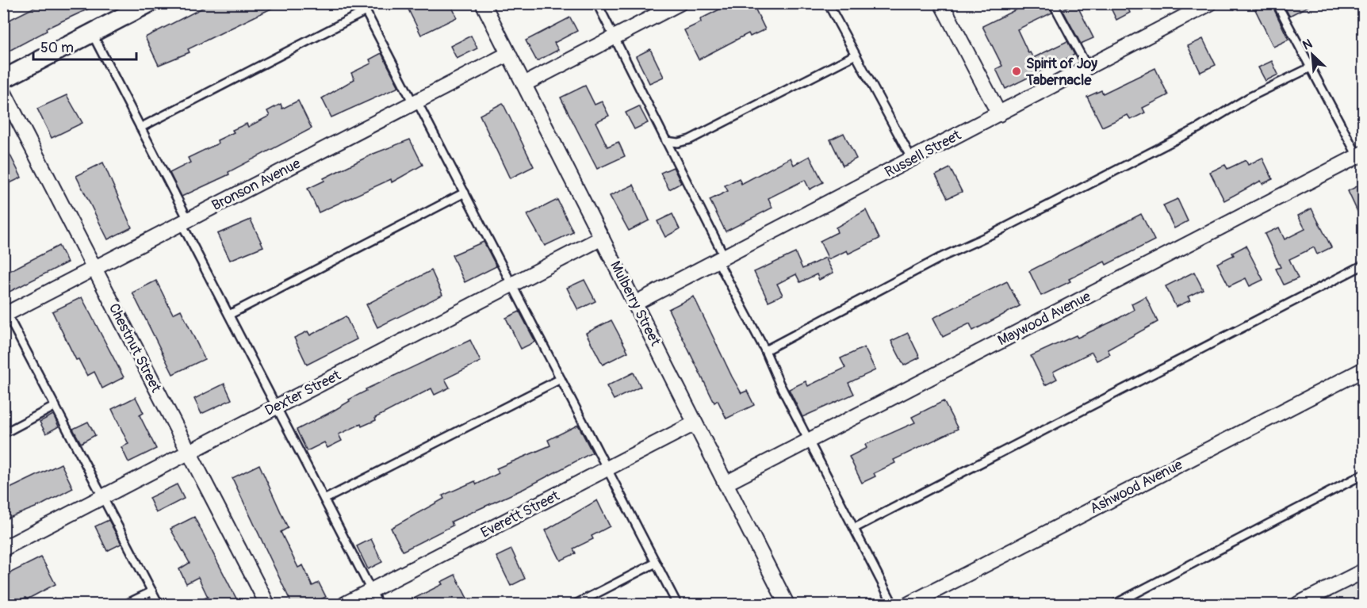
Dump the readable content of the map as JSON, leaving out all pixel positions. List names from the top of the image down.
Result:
{
  "streets": {
    "street": [
      "Russell Street",
      "Bronson Avenue",
      "Mulberry Street",
      "Maywood Avenue",
      "Chestnut Street",
      "Dexter Street",
      "Ashwood Avenue",
      "Everett Street"
    ]
  },
  "crossings": [
    ["Russell Street", "Mulberry Street"],
    ["Bronson Avenue", "Mulberry Street"],
    ["Bronson Avenue", "Chestnut Street"],
    ["Mulberry Street", "Maywood Avenue"],
    ["Mulberry Street", "Dexter Street"],
    ["Mulberry Street", "Everett Street"],
    ["Chestnut Street", "Dexter Street"]
  ],
  "places": ["Spirit of Joy Tabernacle"],
  "scale_bar": "50 m",
  "north": "top left"
}
